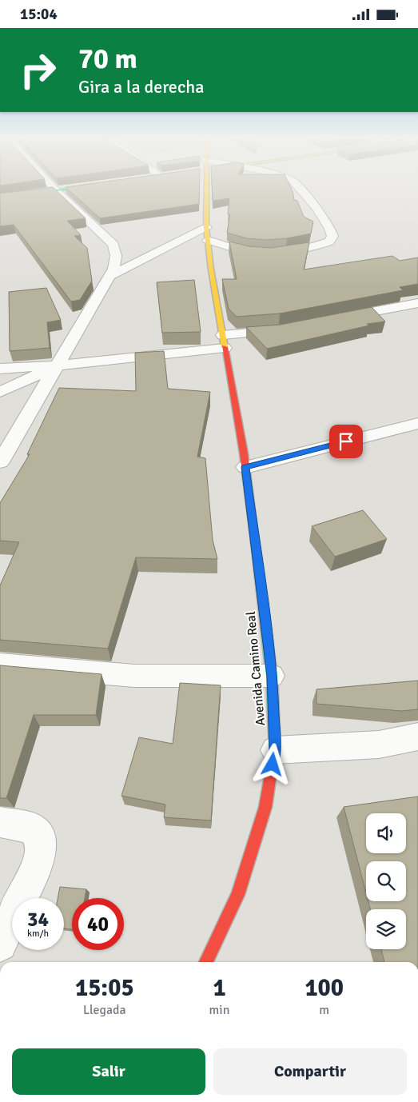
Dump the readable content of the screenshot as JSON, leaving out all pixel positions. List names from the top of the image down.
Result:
{
  "streets": {
    "street": ["Avenida Camino Real"]
  },
  "page": {
    "status": "15:04",
    "turn": ["70 m", "Gira a la derecha"],
    "speed": "34 km/h",
    "limit": "40",
    "eta": [
      "15:05",
      "Llegada",
      "1",
      "min",
      "100",
      "m"
    ],
    "buttons": ["Salir", "Compartir"]
  }
}
